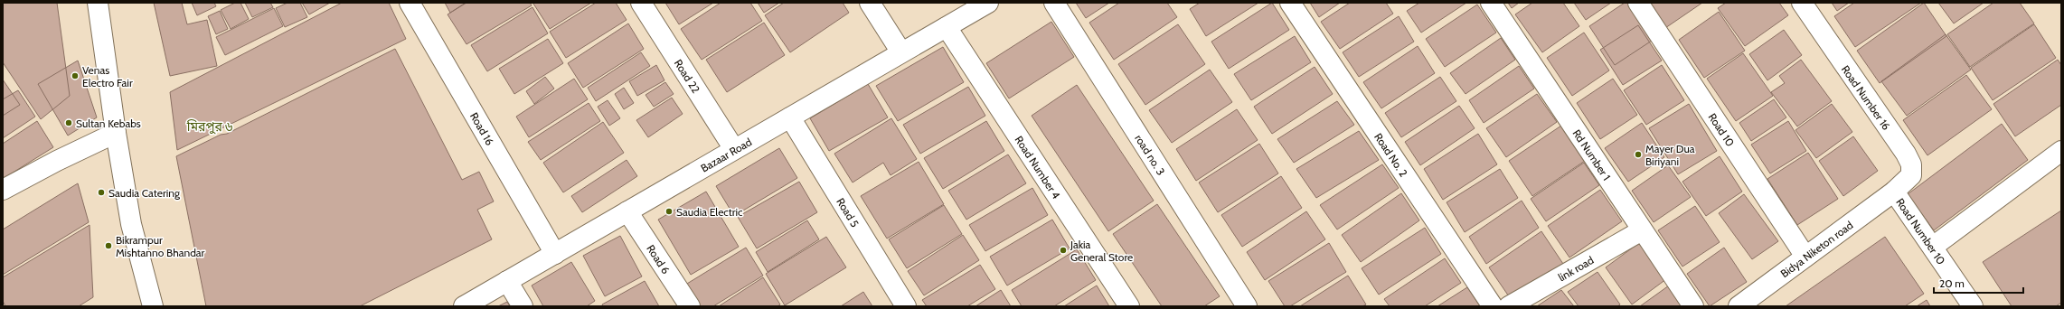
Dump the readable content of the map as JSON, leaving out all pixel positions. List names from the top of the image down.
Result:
{
  "streets": {
    "street": [
      "Road 22",
      "Road Number 16",
      "Road 16",
      "Road 10",
      "Bazaar Road",
      "road no. 3",
      "Road No. 2",
      "Rd Number 1",
      "Road Number 4",
      "Road 5",
      "Road Number 10",
      "Bidya Niketon road",
      "Road 6",
      "link road"
    ]
  },
  "crossings": [
    ["Road 22", "Bazaar Road"],
    ["Road Number 16", "Road Number 10"],
    ["Road Number 16", "Bidya Niketon road"],
    ["Road 16", "Bazaar Road"],
    ["Road 10", "Bidya Niketon road"],
    ["Bazaar Road", "Road Number 4"],
    ["Bazaar Road", "Road 5"],
    ["Bazaar Road", "Road 6"],
    ["Rd Number 1", "link road"],
    ["Road Number 10", "Bidya Niketon road"]
  ],
  "districts": ["মিরপুর ৬"],
  "places": [
    "Venas Electro Fair",
    "Sultan Kebabs",
    "Mayer Dua Biriyani",
    "Saudia Catering",
    "Saudia Electric",
    "Bikrampur Mishtanno Bhandar",
    "Jakia General Store"
  ],
  "scale_bar": "20 m"
}
